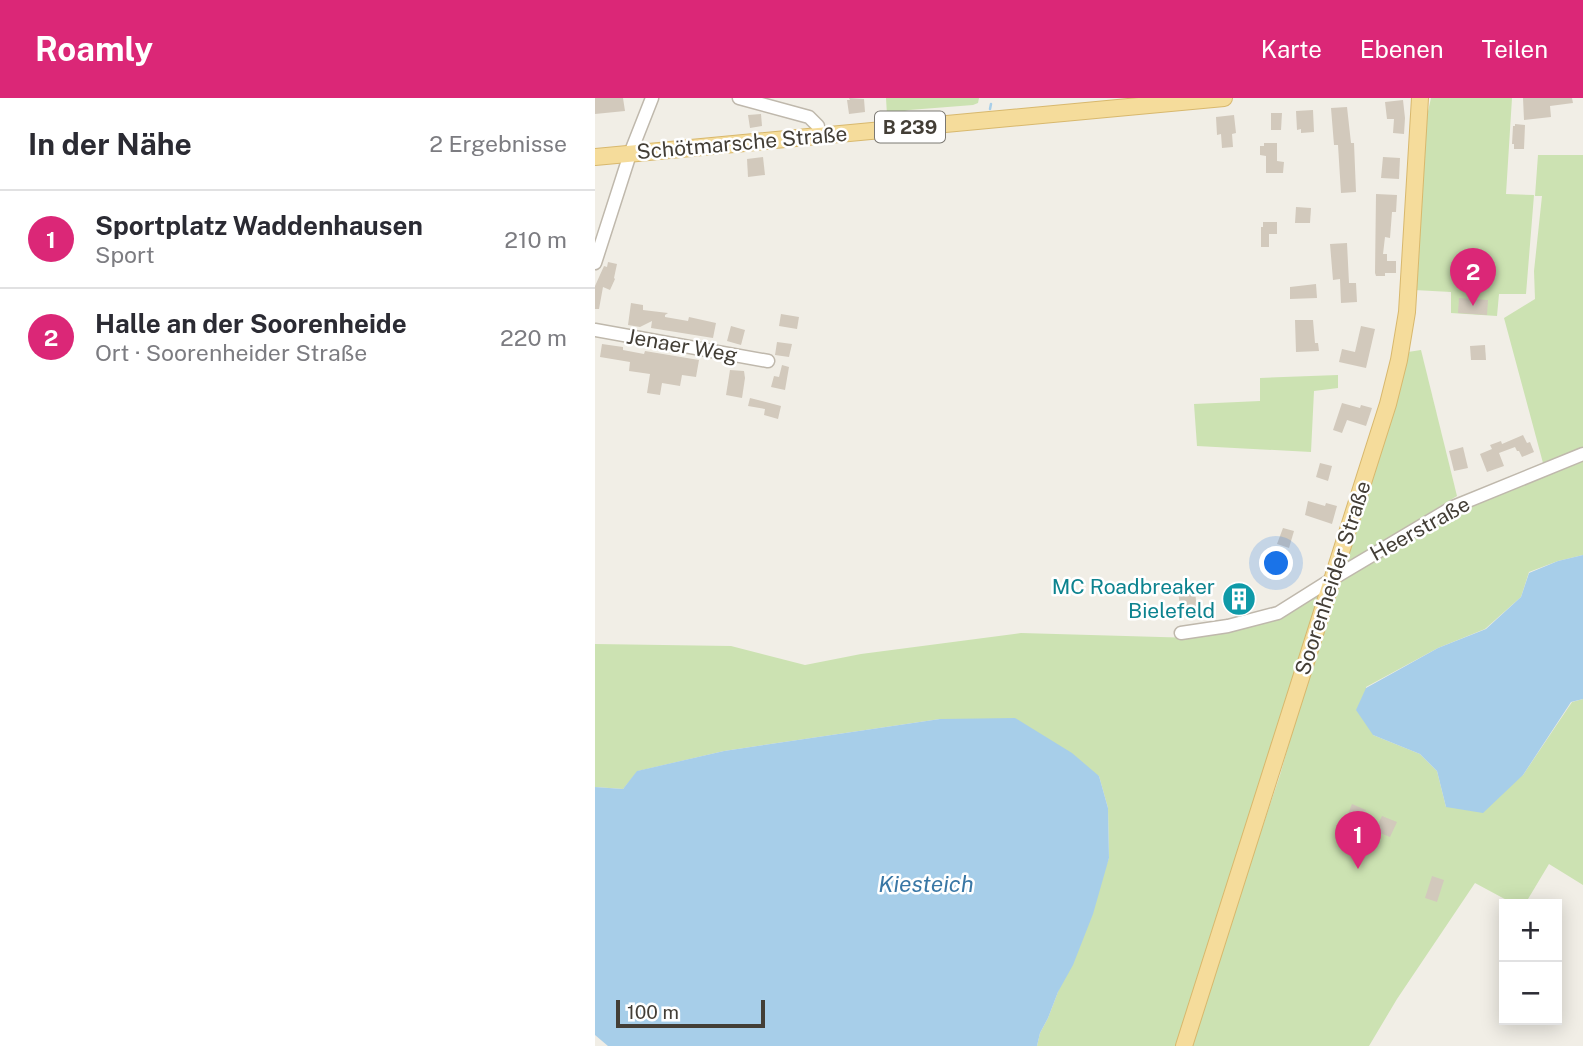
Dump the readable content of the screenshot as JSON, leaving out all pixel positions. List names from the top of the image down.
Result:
{
  "streets": {
    "main road": ["B 239", "Schötmarsche Straße", "Soorenheider Straße"],
    "street": ["Jenaer Weg", "Heerstraße"]
  },
  "crossings": [
    ["Heerstraße", "Soorenheider Straße"]
  ],
  "water": ["Kiesteich"],
  "places": {
    "building": ["MC Roadbreaker Bielefeld"]
  },
  "scale_bar": "100 m",
  "page": {
    "header": "Roamly",
    "nav": ["Karte", "Ebenen", "Teilen"],
    "heading": ["In der Nähe", "2 Ergebnisse"],
    "list": [
      {
        "mark": "1",
        "name": "Sportplatz Waddenhausen",
        "note": "Sport",
        "value": "210 m"
      },
      {
        "mark": "2",
        "name": "Halle an der Soorenheide",
        "note": "Ort · Soorenheider Straße",
        "value": "220 m"
      }
    ],
    "pins": ["2", "1"],
    "map_buttons": ["+", "−"],
    "scale": "100 m"
  }
}
